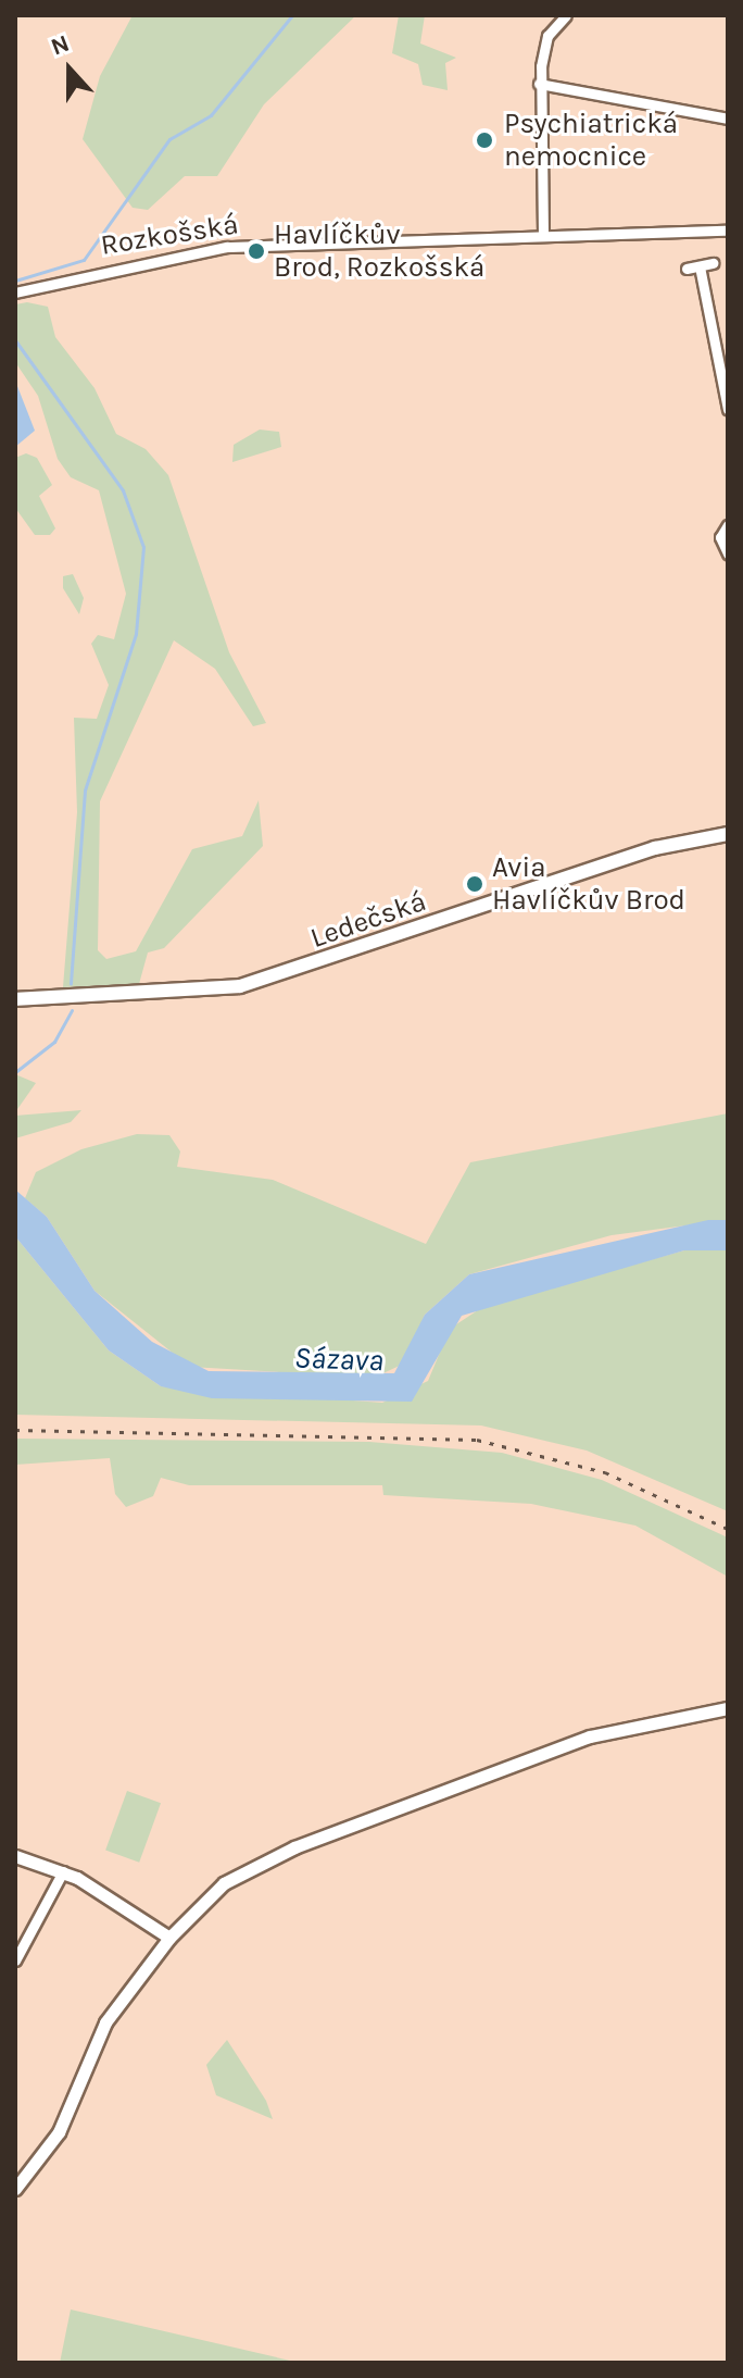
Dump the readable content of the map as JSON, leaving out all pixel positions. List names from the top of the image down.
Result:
{
  "streets": {
    "main road": ["Ledečská"],
    "street": ["Rozkošská"]
  },
  "water": ["Sázava"],
  "places": ["Psychiatrická nemocnice", "Havlíčkův Brod, Rozkošská", "Avia Havlíčkův Brod"],
  "north": "top"
}
